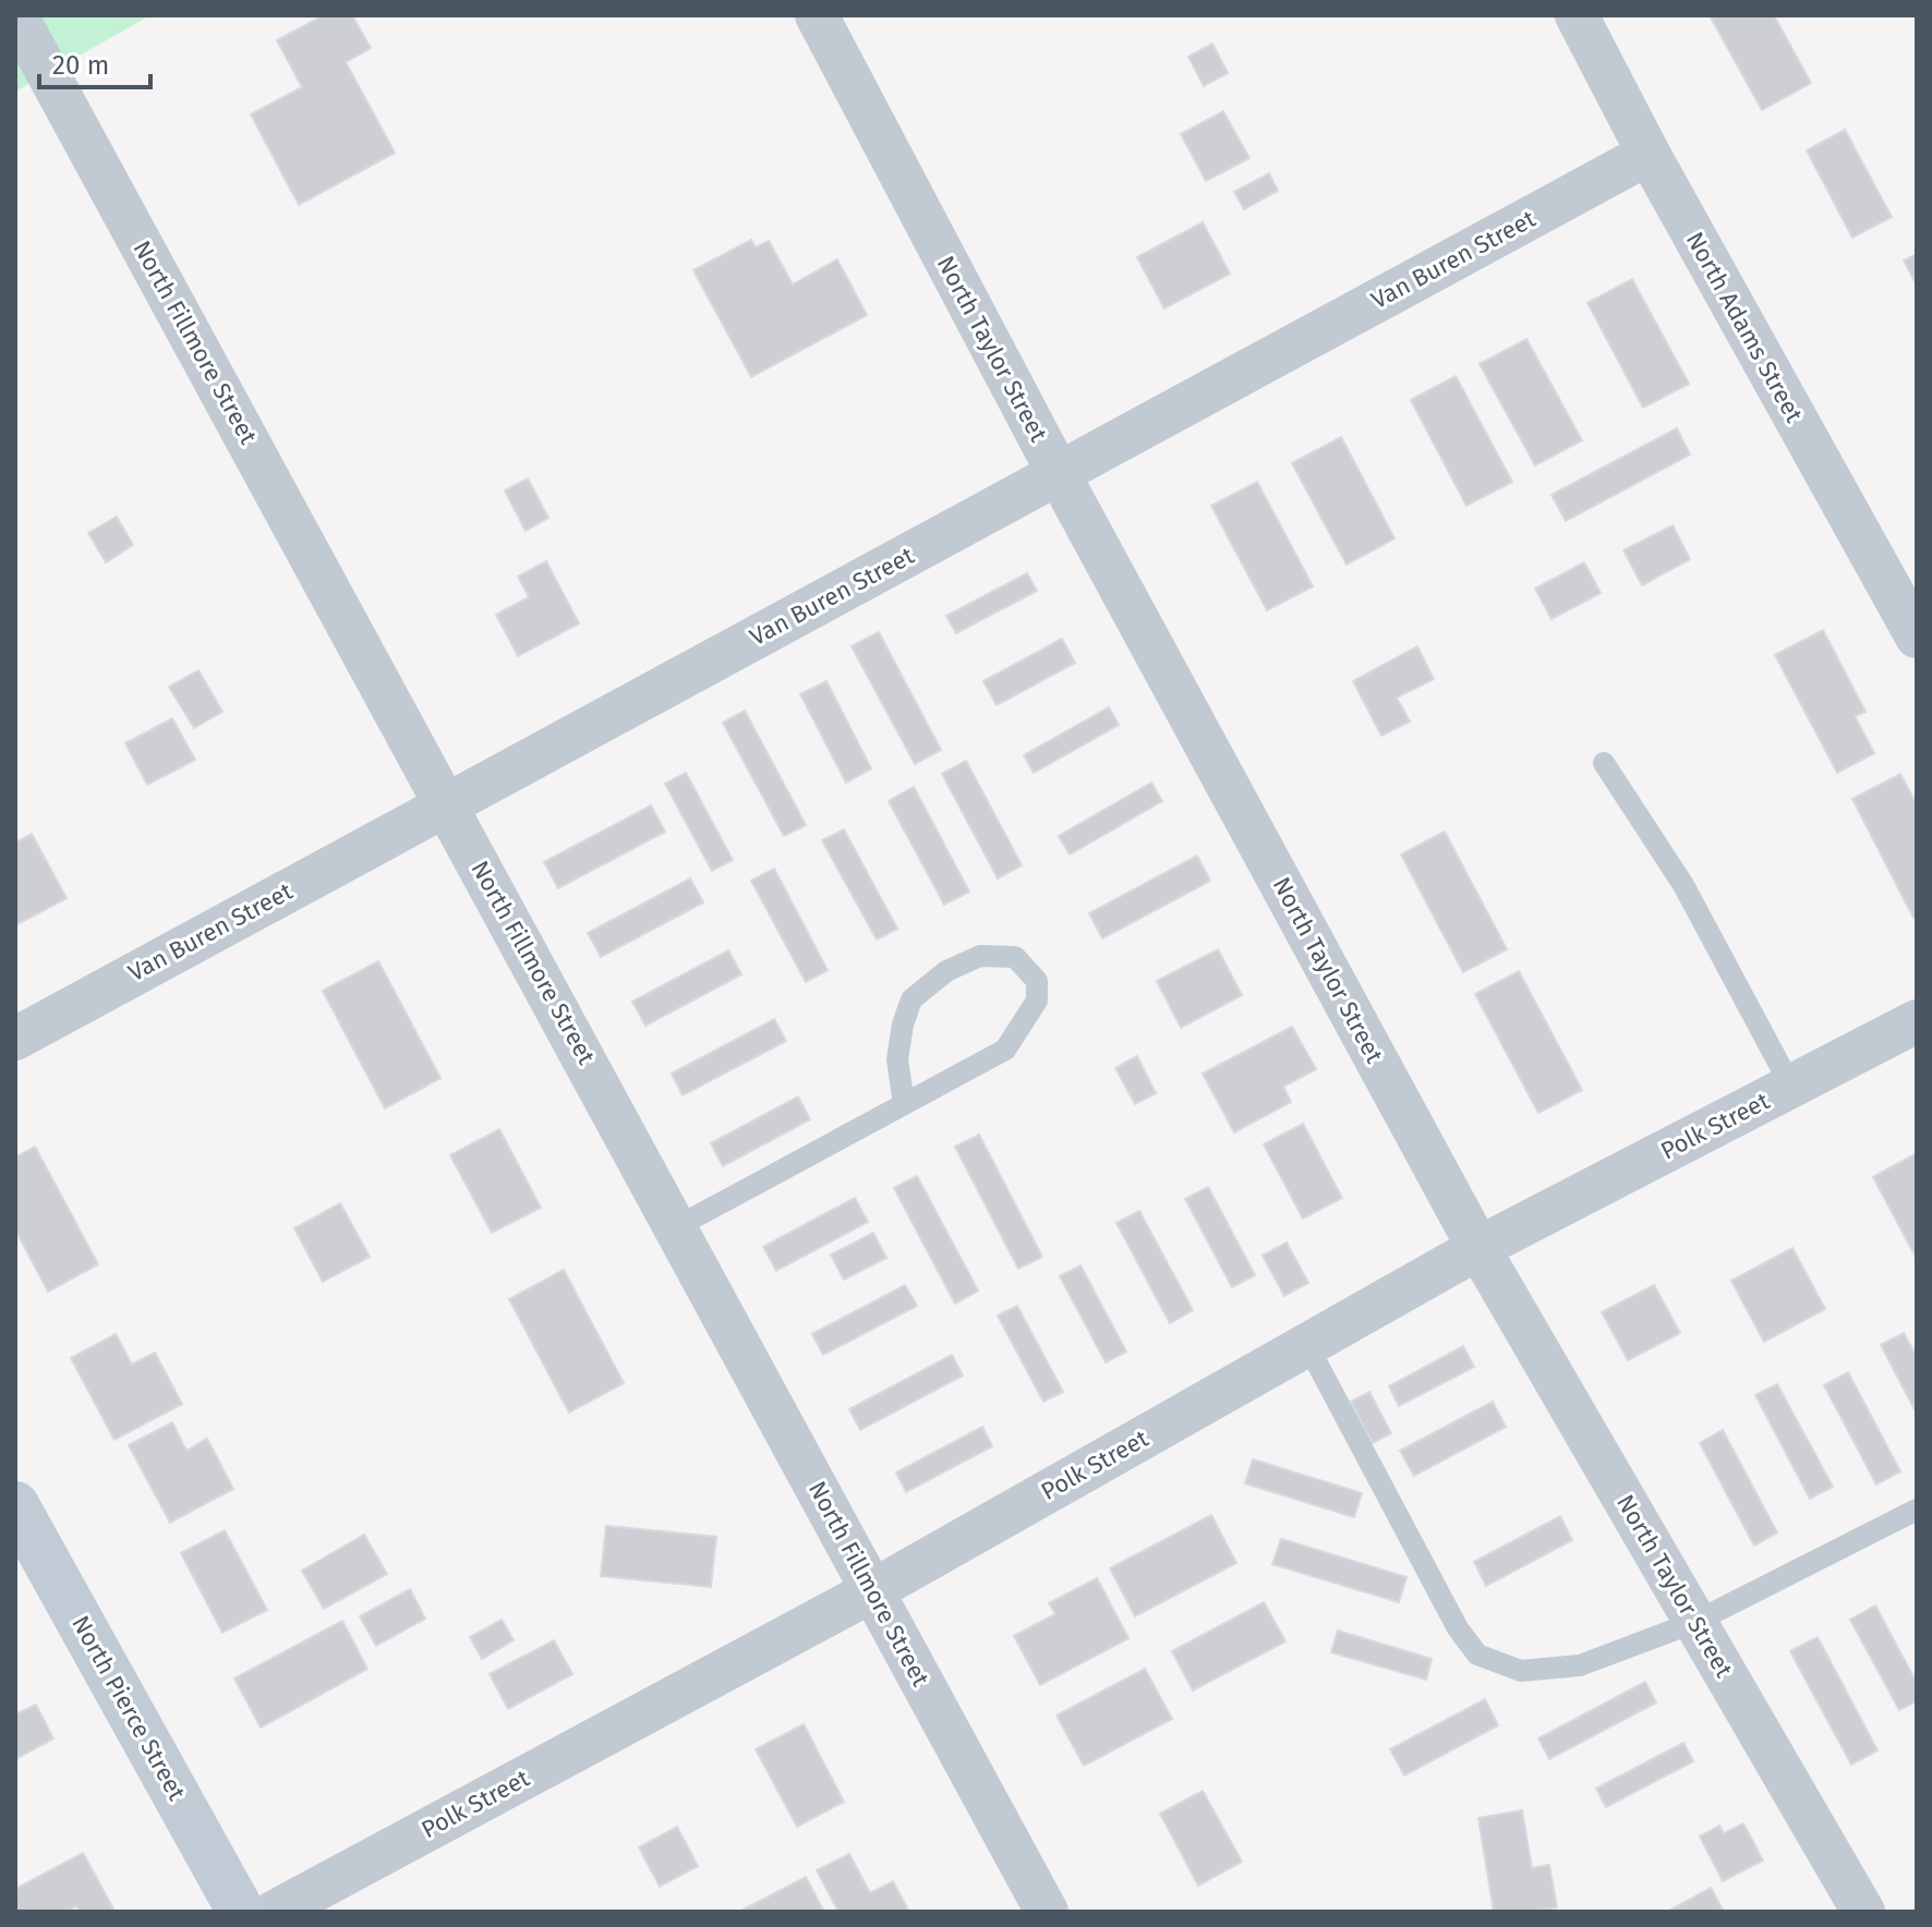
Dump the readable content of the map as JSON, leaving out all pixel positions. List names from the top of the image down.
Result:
{
  "streets": {
    "main road": ["North Pierce Street"],
    "street": [
      "Van Buren Street",
      "North Adams Street",
      "North Fillmore Street",
      "North Taylor Street",
      "Polk Street"
    ]
  },
  "crossings": [
    ["Van Buren Street", "North Adams Street"],
    ["Van Buren Street", "North Fillmore Street"],
    ["Van Buren Street", "North Taylor Street"],
    ["North Fillmore Street", "Polk Street"],
    ["North Taylor Street", "Polk Street"]
  ],
  "scale_bar": "20 m"
}
